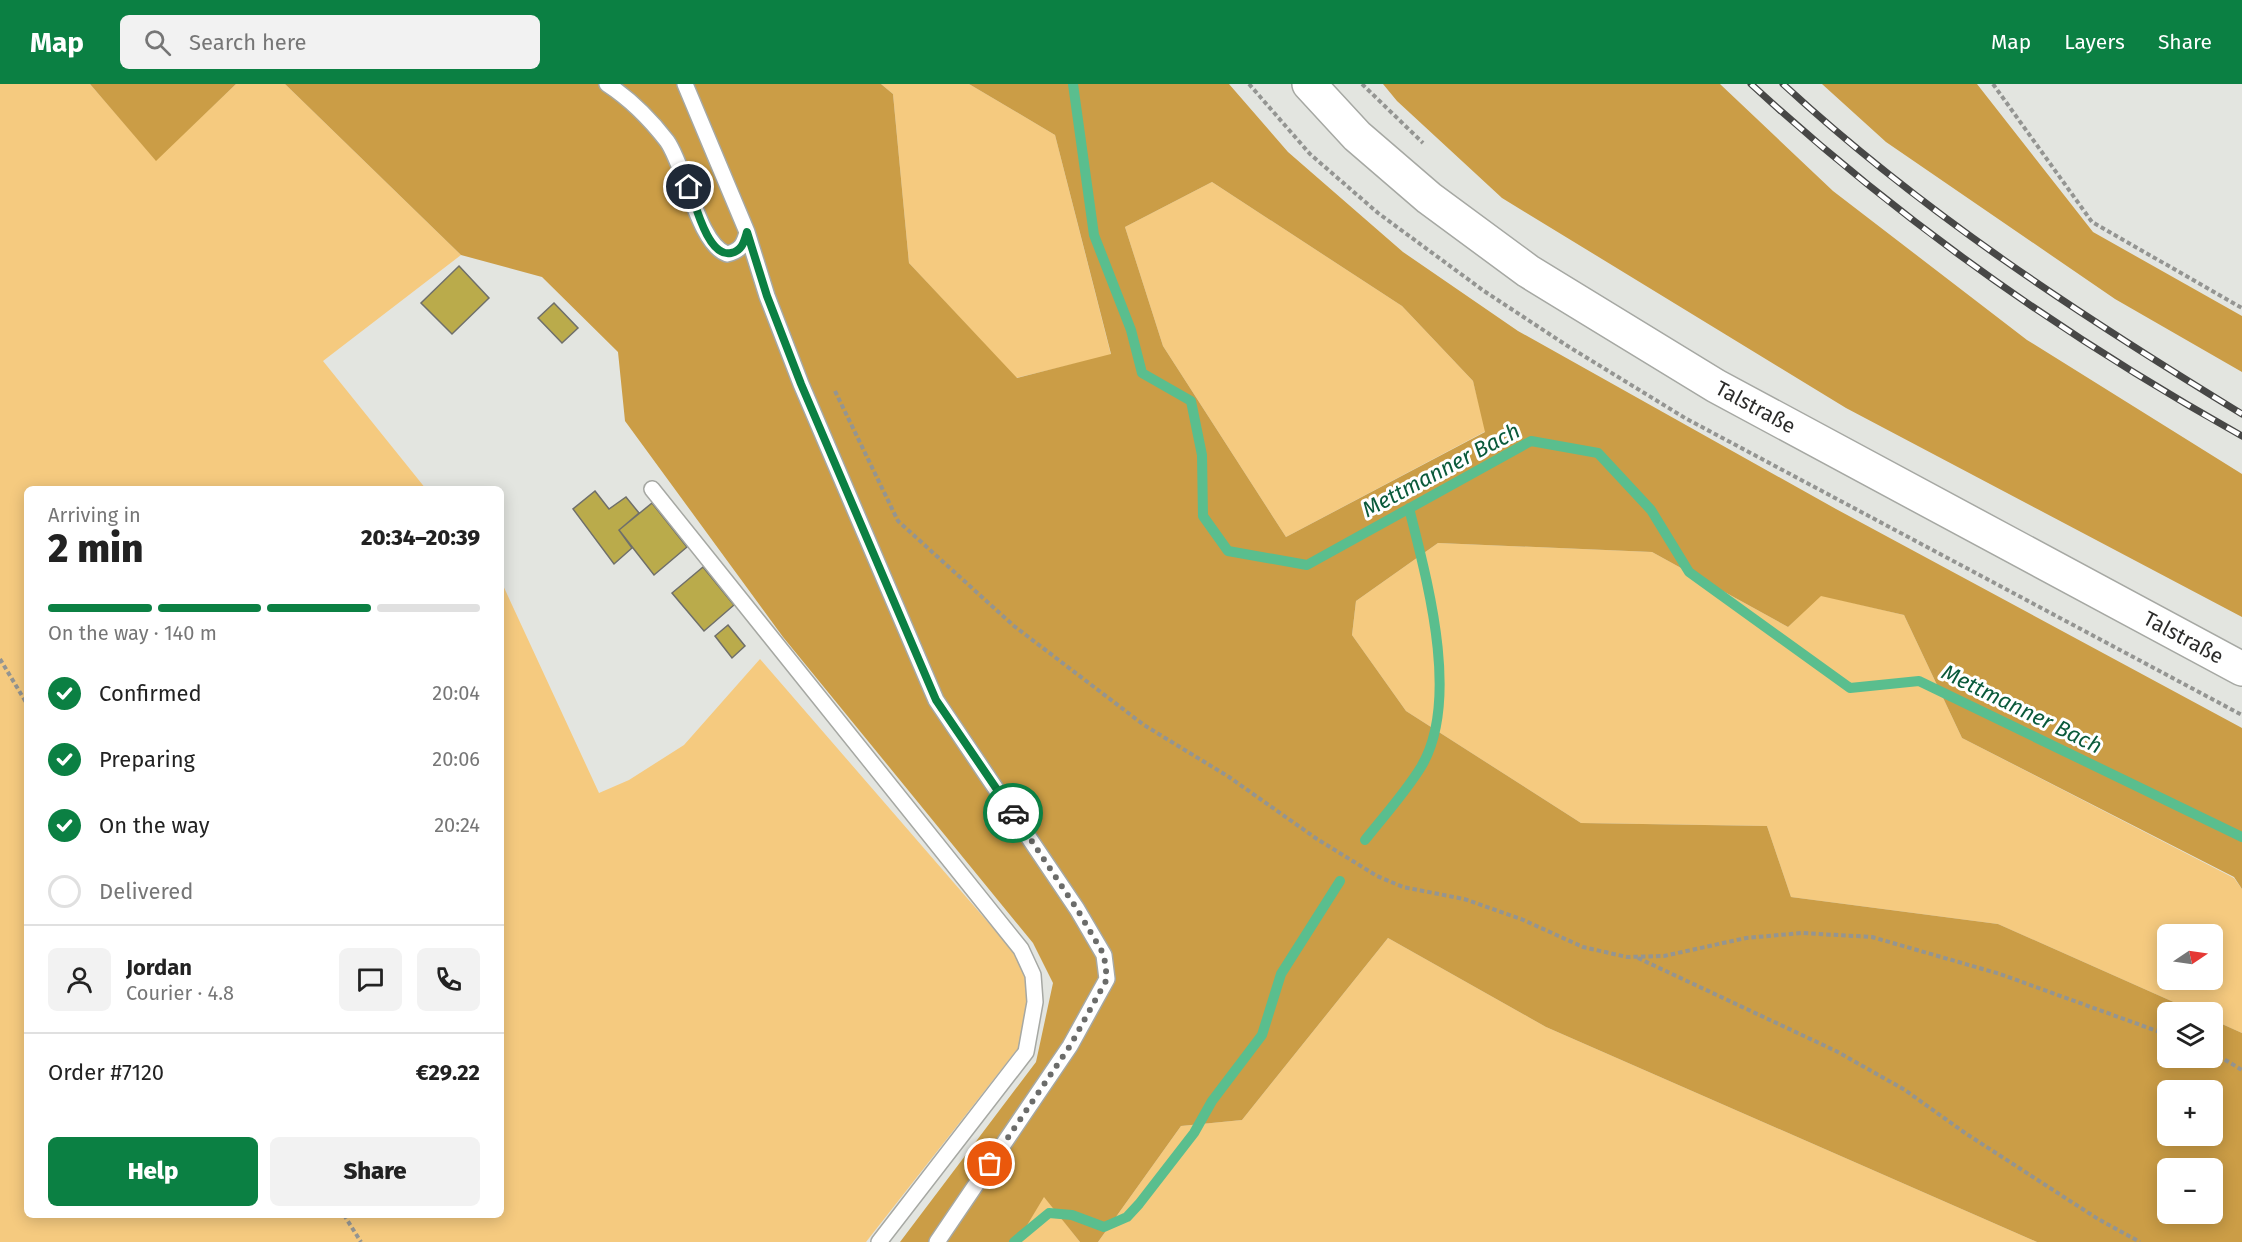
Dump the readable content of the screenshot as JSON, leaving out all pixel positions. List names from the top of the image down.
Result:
{
  "streets": {
    "main road": ["Talstraße"]
  },
  "water": ["Mettmanner Bach"],
  "north": "right",
  "page": {
    "header": "Map",
    "search": "Search here",
    "nav": ["Map", "Layers", "Share"],
    "heading": ["2 min", "Arriving in", "20:34–20:39"],
    "panel": [
      "Jordan",
      "Courier · 4.8",
      "Order #7120",
      "€29.22"
    ],
    "bar": "On the way · 140 m",
    "list": [
      ["Confirmed", "20:04"],
      ["Preparing", "20:06"],
      ["On the way", "20:24"],
      "Delivered"
    ],
    "map_buttons": ["+", "−"],
    "buttons": ["Help", "Share"]
  }
}
